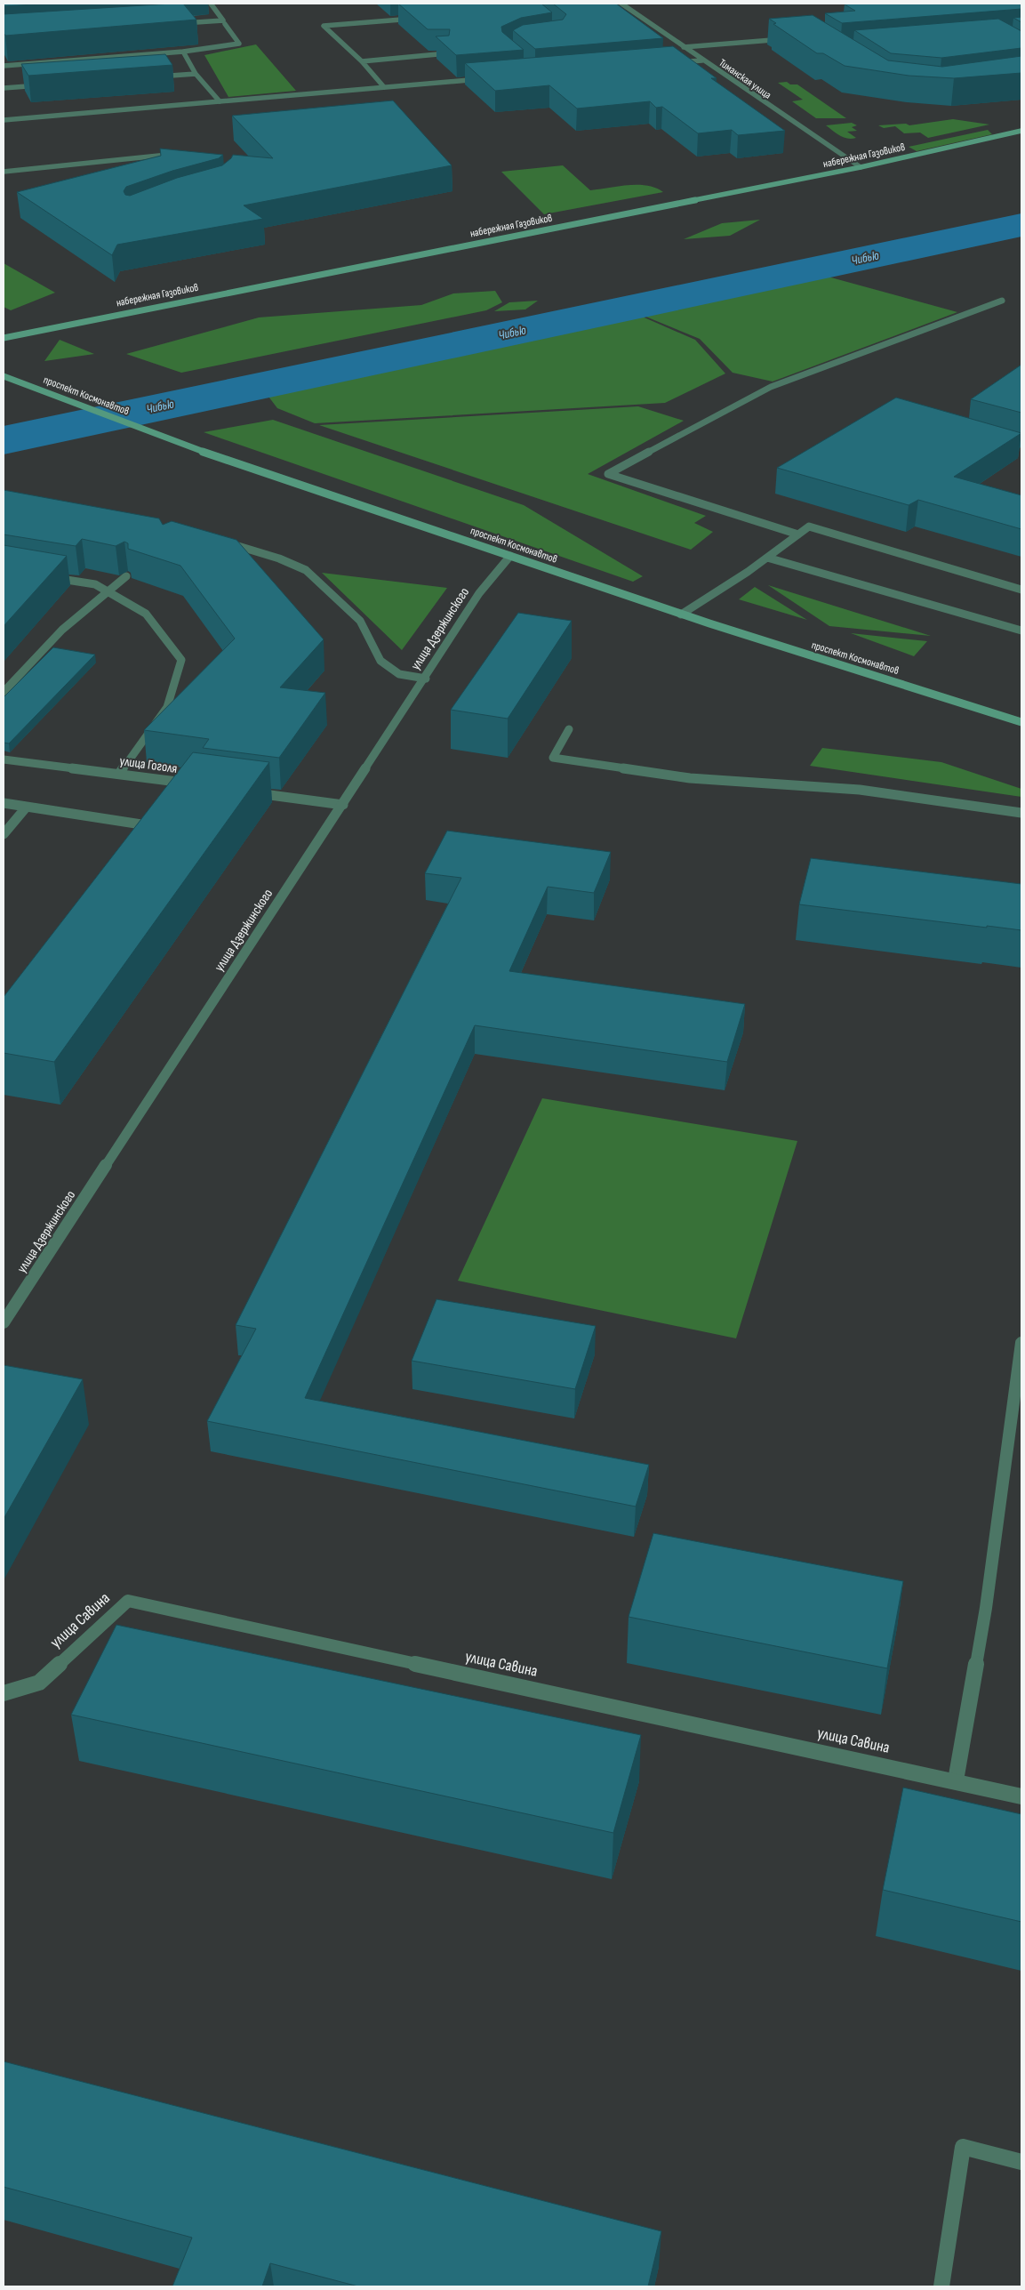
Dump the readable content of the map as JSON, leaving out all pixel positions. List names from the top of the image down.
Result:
{
  "streets": {
    "main road": ["набережная Газовиков", "проспект Космонавтов"],
    "street": [
      "Тиманская улица",
      "улица Дзержинского",
      "улица Гоголя",
      "улица Савина"
    ]
  },
  "crossings": [
    ["Тиманская улица", "набережная Газовиков"],
    ["проспект Космонавтов", "улица Дзержинского"]
  ],
  "water": ["Чибью"]
}
